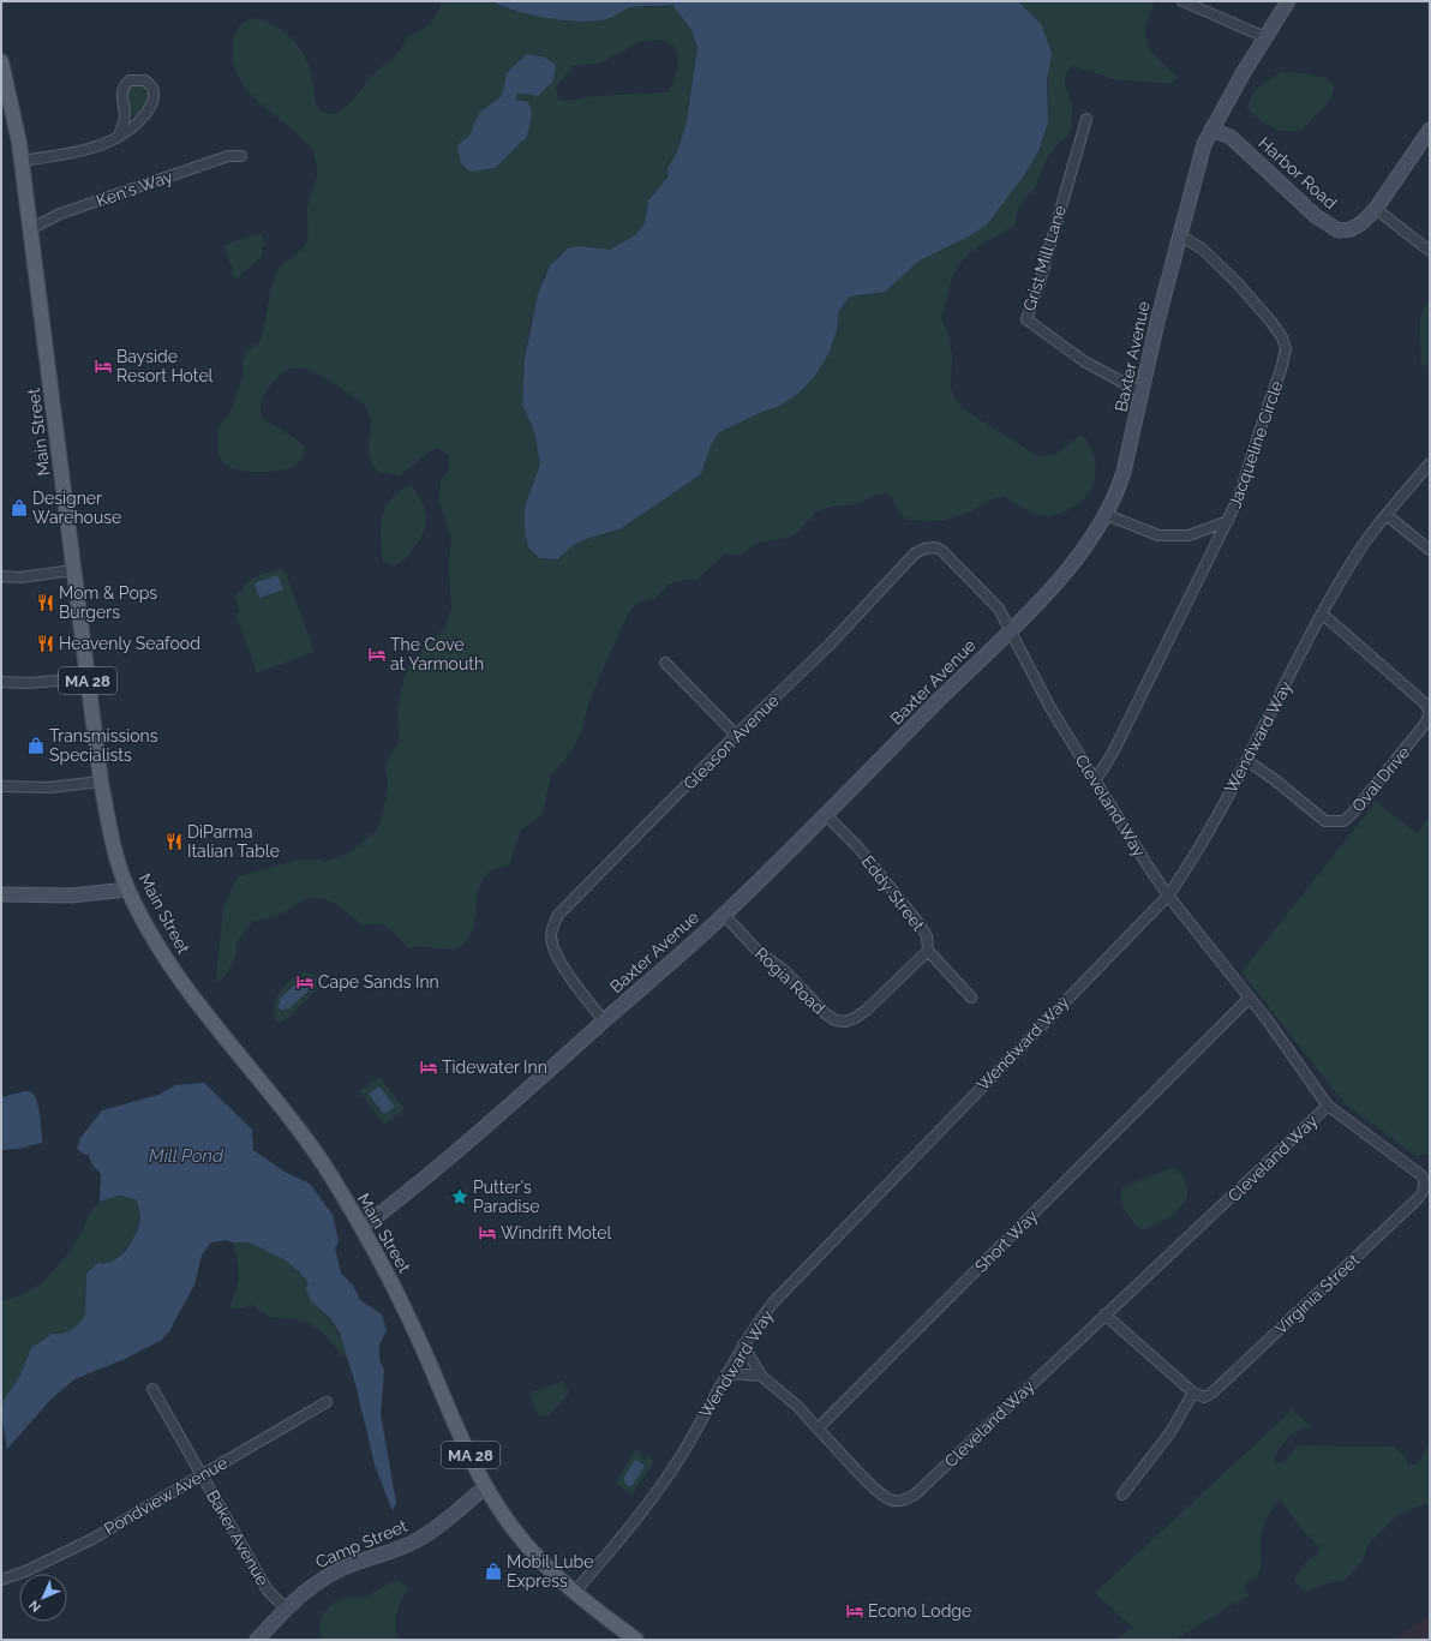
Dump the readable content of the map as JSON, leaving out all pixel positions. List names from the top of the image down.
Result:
{
  "streets": {
    "main road": ["Main Street", "MA 28"],
    "street": [
      "Harbor Road",
      "Ken's Way",
      "Grist Mill Lane",
      "Baxter Avenue",
      "Jacqueline Circle",
      "Wendward Way",
      "Gleason Avenue",
      "Oval Drive",
      "Cleveland Way",
      "Eddy Street",
      "Rogia Road",
      "Short Way",
      "Virginia Street",
      "Pondview Avenue",
      "Baker Avenue",
      "Camp Street"
    ]
  },
  "crossings": [
    ["Harbor Road", "Baxter Avenue"],
    ["Ken's Way", "Main Street"],
    ["Grist Mill Lane", "Baxter Avenue"],
    ["Baxter Avenue", "Main Street"],
    ["Baxter Avenue", "Jacqueline Circle"],
    ["Baxter Avenue", "Gleason Avenue"],
    ["Baxter Avenue", "Cleveland Way"],
    ["Baxter Avenue", "Eddy Street"],
    ["Baxter Avenue", "Rogia Road"],
    ["Main Street", "Wendward Way"],
    ["Main Street", "Camp Street"],
    ["Jacqueline Circle", "Cleveland Way"],
    ["Wendward Way", "Oval Drive"],
    ["Wendward Way", "Cleveland Way"],
    ["Gleason Avenue", "Cleveland Way"],
    ["Cleveland Way", "Short Way"],
    ["Cleveland Way", "Virginia Street"],
    ["Eddy Street", "Rogia Road"],
    ["Pondview Avenue", "Baker Avenue"],
    ["Baker Avenue", "Camp Street"]
  ],
  "water": ["Mill Pond"],
  "places": {
    "hotel": [
      "Bayside Resort Hotel",
      "The Cove at Yarmouth",
      "Cape Sands Inn",
      "Tidewater Inn",
      "Windrift Motel",
      "Econo Lodge"
    ],
    "shop": ["Designer Warehouse", "Transmissions Specialists", "Mobil Lube Express"],
    "restaurant": ["Mom & Pops Burgers", "Heavenly Seafood", "DiParma Italian Table"],
    "place": ["Putter's Paradise"]
  },
  "north": "bottom left"
}
